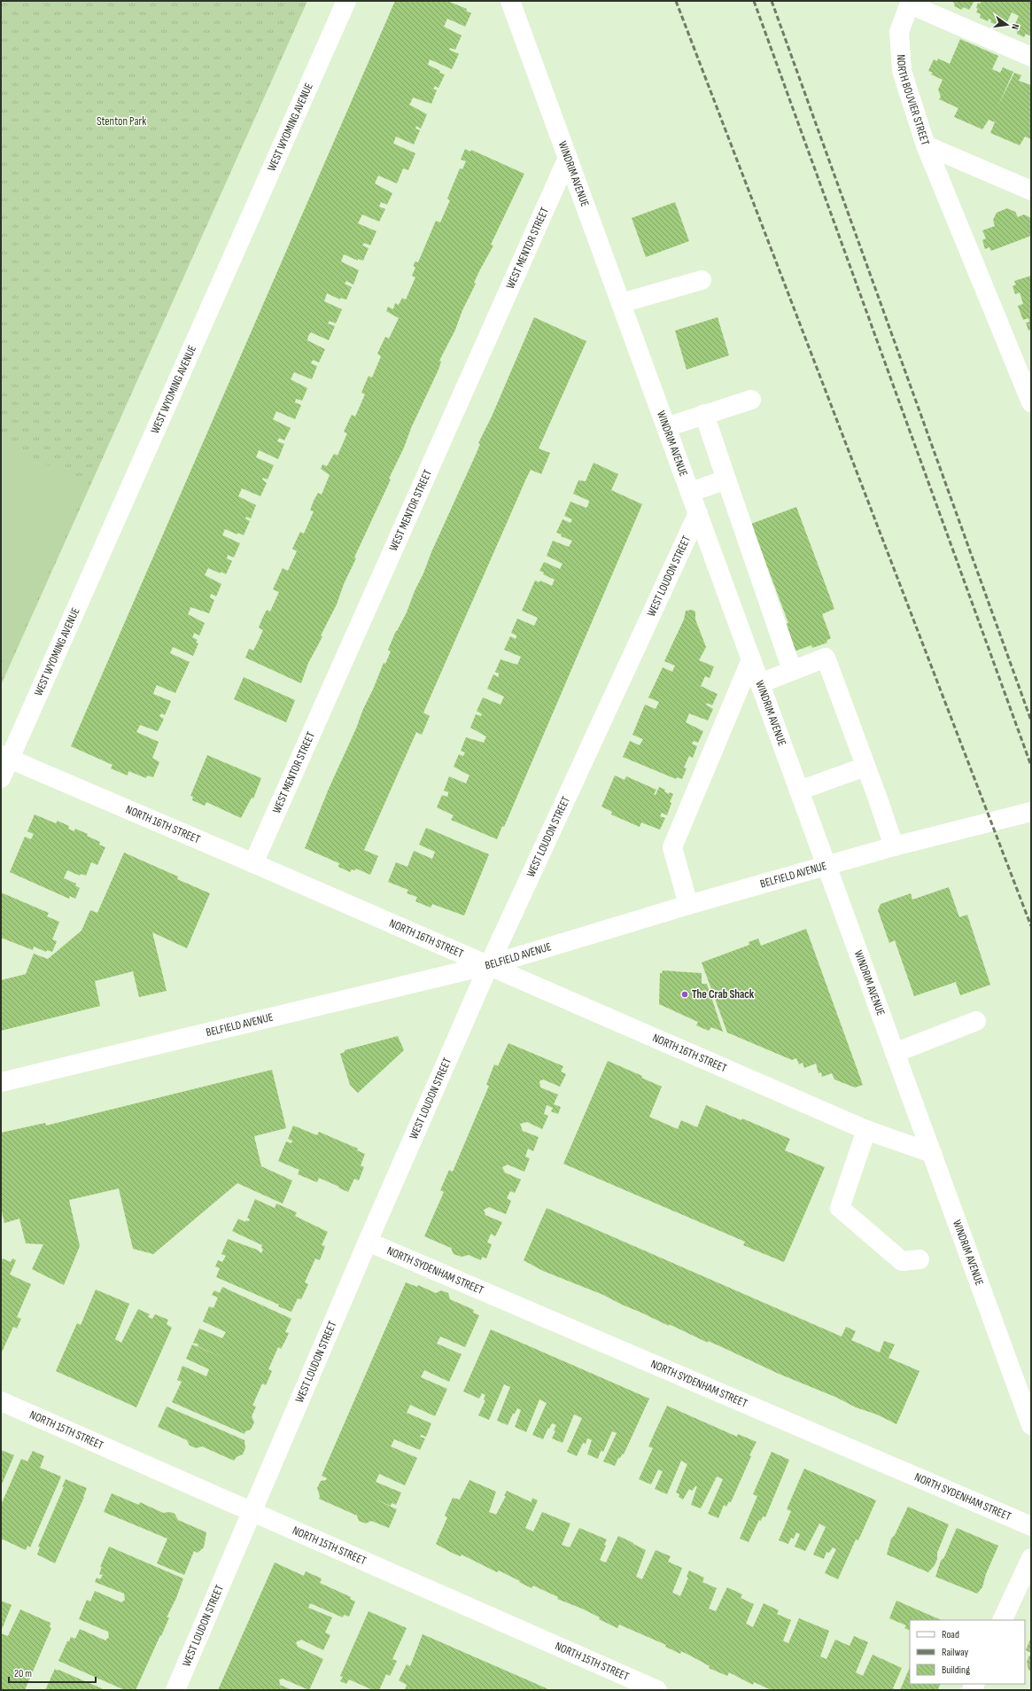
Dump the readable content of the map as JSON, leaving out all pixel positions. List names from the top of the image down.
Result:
{
  "streets": {
    "street": [
      "NORTH BOUVIER STREET",
      "WEST WYOMING AVENUE",
      "WINDRIM AVENUE",
      "WEST MENTOR STREET",
      "WEST LOUDON STREET",
      "NORTH 16TH STREET",
      "BELFIELD AVENUE",
      "NORTH SYDENHAM STREET",
      "NORTH 15TH STREET"
    ]
  },
  "crossings": [
    ["WEST WYOMING AVENUE", "NORTH 16TH STREET"],
    ["WINDRIM AVENUE", "WEST MENTOR STREET"],
    ["WINDRIM AVENUE", "WEST LOUDON STREET"],
    ["WINDRIM AVENUE", "NORTH 16TH STREET"],
    ["WINDRIM AVENUE", "BELFIELD AVENUE"],
    ["WEST MENTOR STREET", "NORTH 16TH STREET"],
    ["WEST LOUDON STREET", "NORTH 16TH STREET"],
    ["WEST LOUDON STREET", "BELFIELD AVENUE"],
    ["WEST LOUDON STREET", "NORTH SYDENHAM STREET"],
    ["WEST LOUDON STREET", "NORTH 15TH STREET"],
    ["NORTH 16TH STREET", "BELFIELD AVENUE"]
  ],
  "parks": ["Stenton Park"],
  "places": ["The Crab Shack"],
  "legend": ["Road", "Railway", "Building"],
  "scale_bar": "20 m",
  "north": "right"
}
